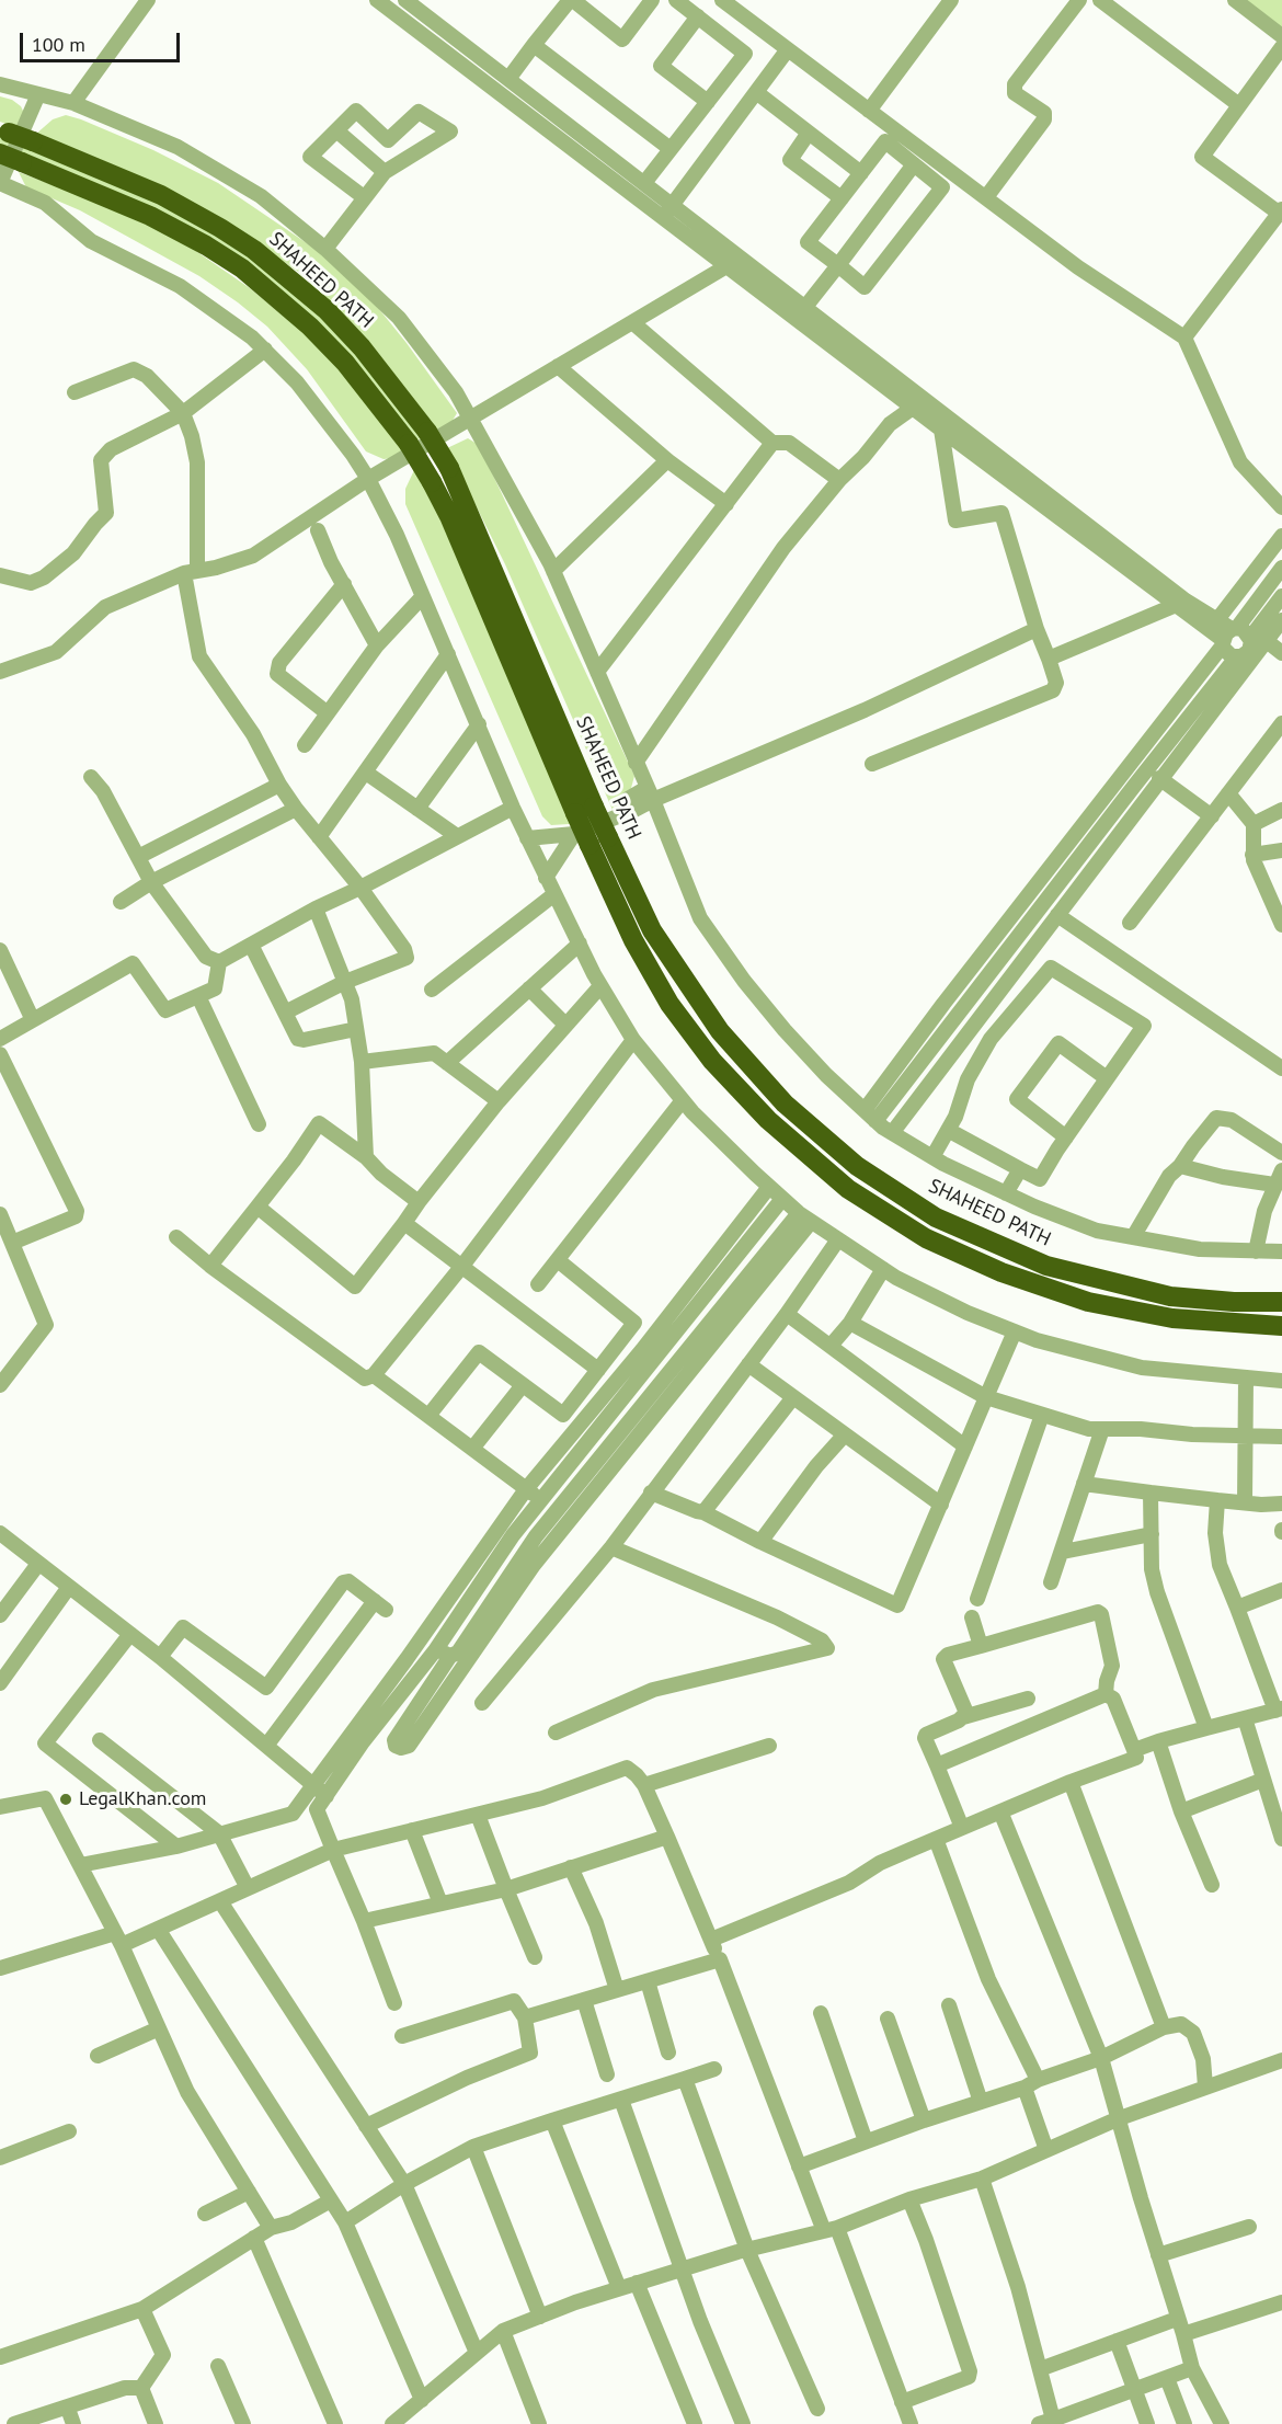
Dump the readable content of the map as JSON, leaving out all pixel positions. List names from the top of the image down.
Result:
{
  "streets": {
    "highway": ["SHAHEED PATH"]
  },
  "places": ["LegalKhan.com"],
  "scale_bar": "100 m"
}
